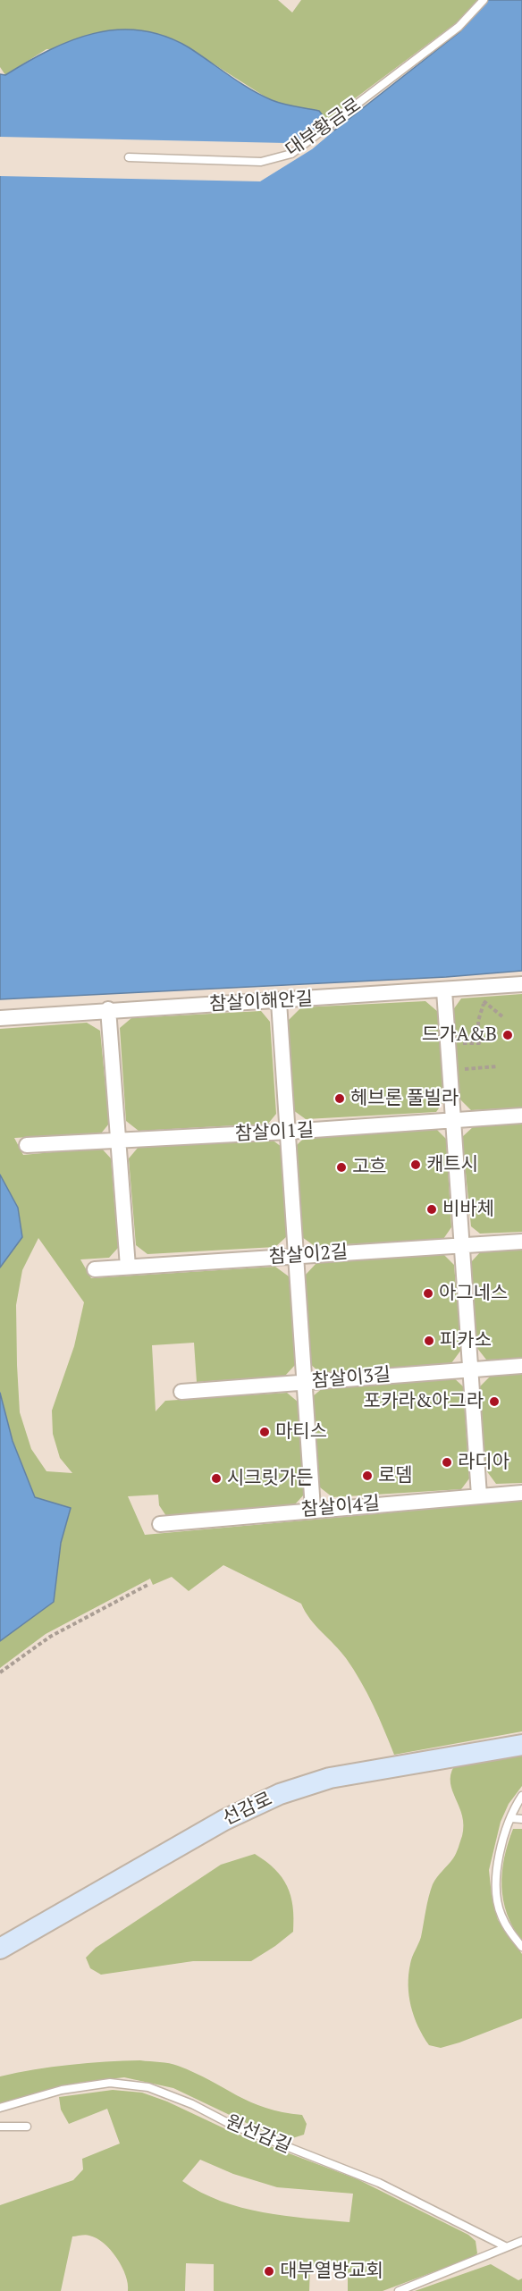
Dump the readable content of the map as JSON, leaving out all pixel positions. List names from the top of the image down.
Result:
{
  "streets": {
    "street": [
      "참살이해안길",
      "참살이1길",
      "참살이2길",
      "참살이3길",
      "참살이4길",
      "선감로"
    ],
    "lane": ["대부황금로", "원선감길"]
  },
  "places": [
    "드가A&B",
    "헤브론 풀빌라",
    "캐트시",
    "고흐",
    "비바체",
    "아그네스",
    "피카소",
    "포카라&아그라",
    "마티스",
    "라디아",
    "로뎀",
    "시크릿가든",
    "대부열방교회"
  ]
}
